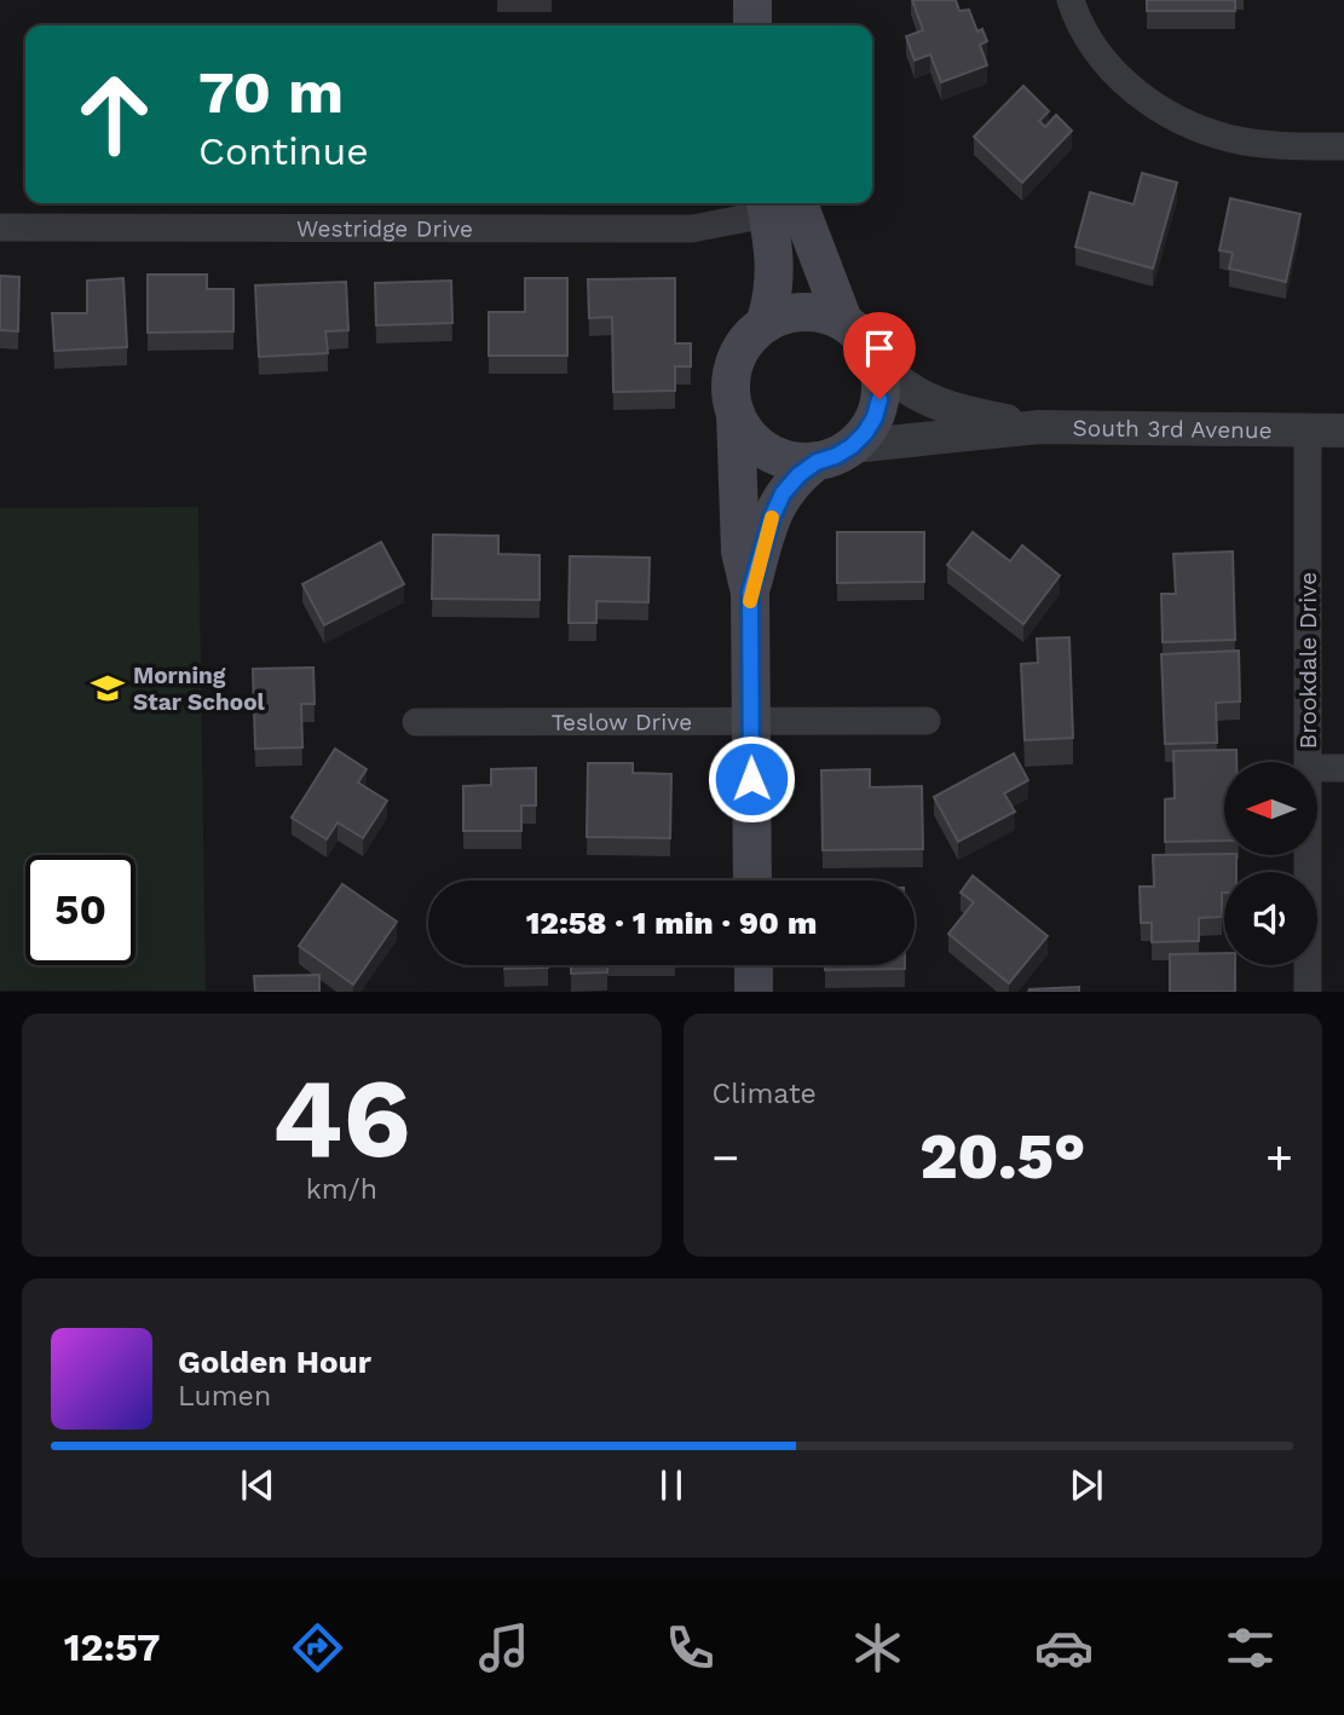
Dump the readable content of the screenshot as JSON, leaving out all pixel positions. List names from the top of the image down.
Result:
{
  "streets": {
    "street": [
      "Westridge Drive",
      "South 3rd Avenue",
      "Brookdale Drive",
      "Teslow Drive"
    ]
  },
  "crossings": [
    ["South 3rd Avenue", "Brookdale Drive"]
  ],
  "places": {
    "school or university": ["Morning Star School"]
  },
  "north": "left",
  "page": {
    "turn": ["70 m", "Continue"],
    "limit": "50",
    "trip": "12:58 · 1 min · 90 m",
    "tile": [
      ["46", "km/h"],
      "Climate"
    ],
    "heat": ["−", "20.5°", "+"],
    "song": ["Golden Hour", "Lumen"],
    "tabs": "12:57"
  }
}
